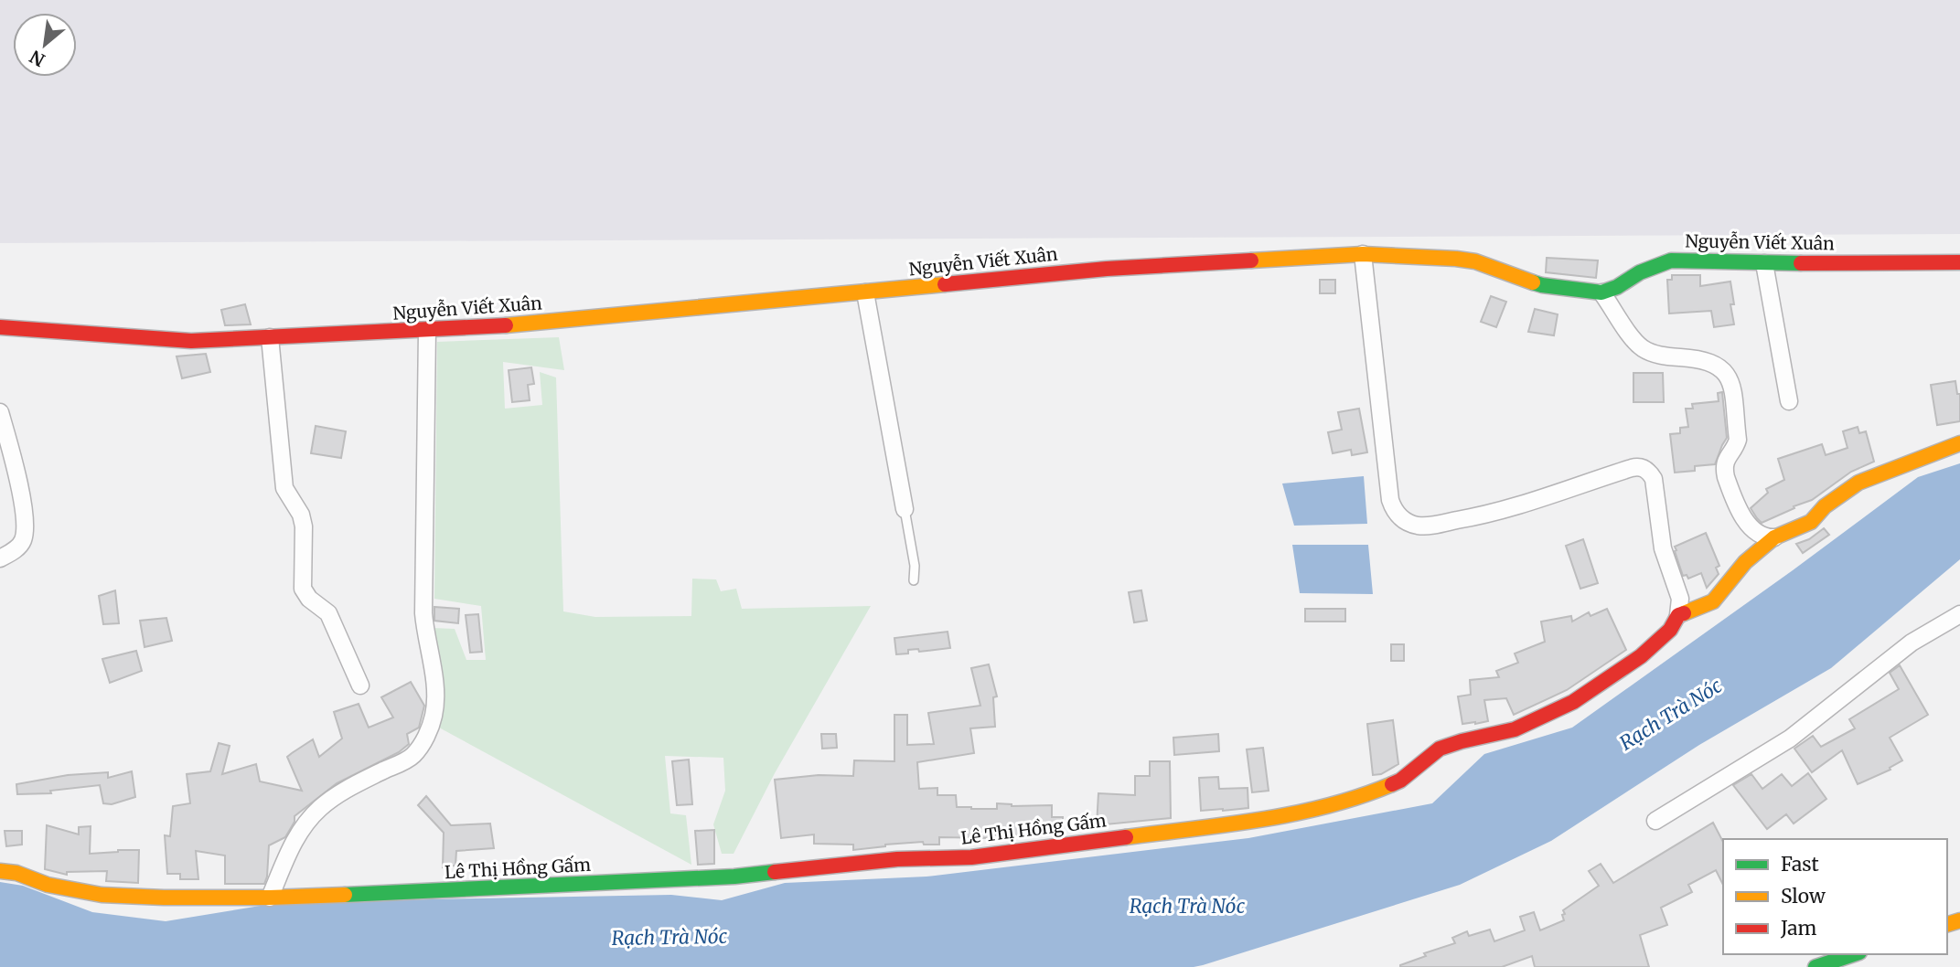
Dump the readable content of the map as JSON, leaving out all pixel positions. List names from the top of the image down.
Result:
{
  "streets": {
    "street": ["Nguyễn Viết Xuân", "Lê Thị Hồng Gấm"]
  },
  "water": ["Rạch Trà Nóc"],
  "legend": ["Fast", "Slow", "Jam"],
  "north": "bottom left"
}
